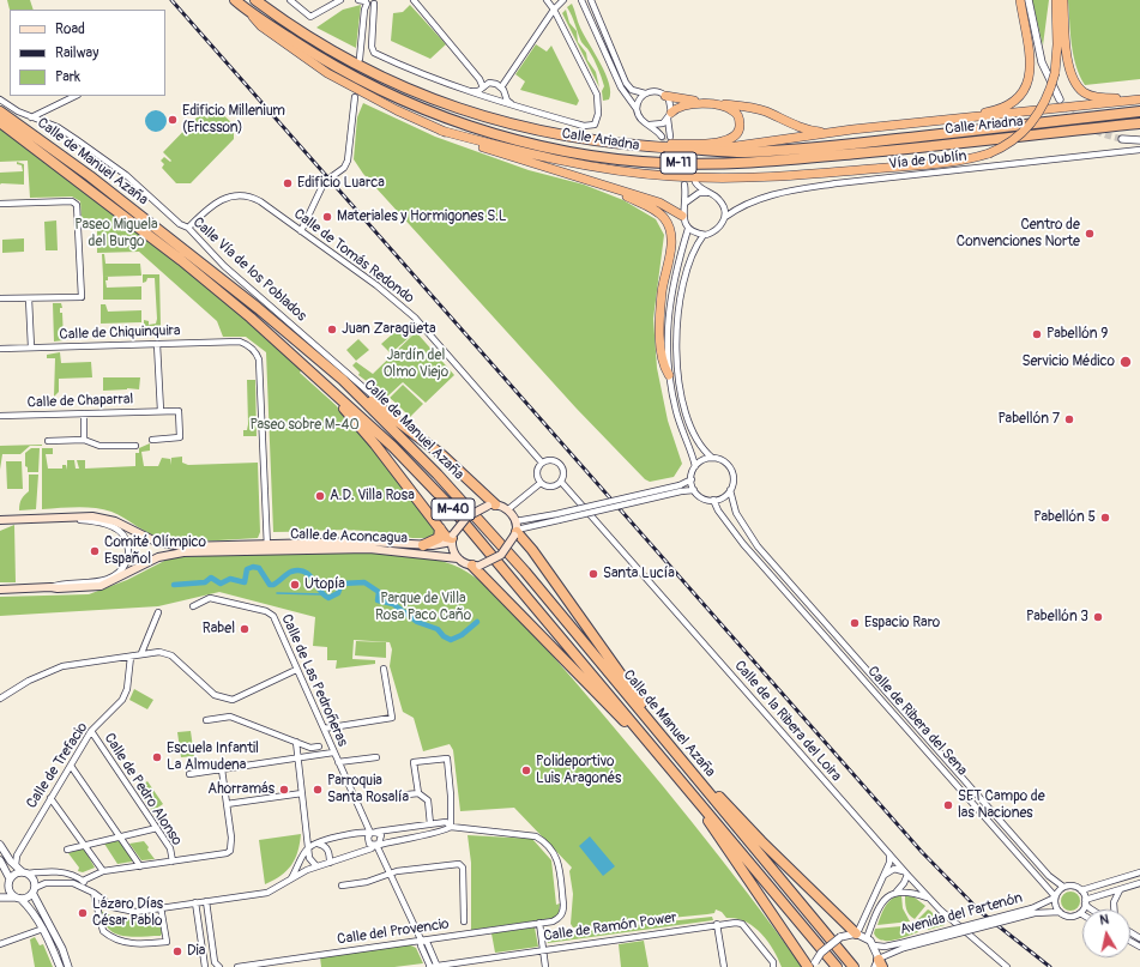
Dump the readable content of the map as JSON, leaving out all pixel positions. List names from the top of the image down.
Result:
{
  "streets": {
    "highway": [
      "Calle Ariadna",
      "Calle de Manuel Azaña",
      "M-11",
      "M-40"
    ],
    "main road": ["Calle de Aconcagua"],
    "street": [
      "Vía de Dublín",
      "Calle de Tomás Redondo",
      "Calle Vía de los Poblados",
      "Calle de Chiquinquira",
      "Calle de Chaparral",
      "Calle de Las Pedroñeras",
      "Calle de la Ribera del Loira",
      "Calle de Ribera del Sena",
      "Calle de Trefacio",
      "Calle de Pedro Alonso",
      "Avenida del Partenón",
      "Calle de Ramón Power",
      "Calle del Provencio"
    ]
  },
  "crossings": [
    ["Calle de Tomás Redondo", "Calle Vía de los Poblados"],
    ["Calle de Tomás Redondo", "Calle de la Ribera del Loira"],
    ["Calle de Chiquinquira", "Calle de Aconcagua"],
    ["Calle de Ribera del Sena", "Avenida del Partenón"],
    ["Calle de Trefacio", "Calle de Pedro Alonso"]
  ],
  "parks": [
    "Paseo Miguela del Burgo",
    "Jardín del Olmo Viejo",
    "Paseo sobre M-40",
    "Parque de Villa Rosa Paco Caño"
  ],
  "places": [
    "Edificio Millenium (Ericsson)",
    "Edificio Luarca",
    "Materiales y Hormigones S.L",
    "Centro de Convenciones Norte",
    "Juan Zaragüeta",
    "Pabellón 9",
    "Servicio Médico",
    "Pabellón 7",
    "A.D. Villa Rosa",
    "Pabellón 5",
    "Comité Olímpico Español",
    "Santa Lucía",
    "Utopía",
    "Pabellón 3",
    "Espacio Raro",
    "Rabel",
    "Escuela Infantil La Almudena",
    "Polideportivo Luis Aragonés",
    "Ahorramás",
    "Parroquia Santa Rosalía",
    "SET Campo de las Naciones",
    "Lázaro Días César Pablo",
    "Dia"
  ],
  "legend": ["Road", "Railway", "Park"],
  "north": "top"
}
